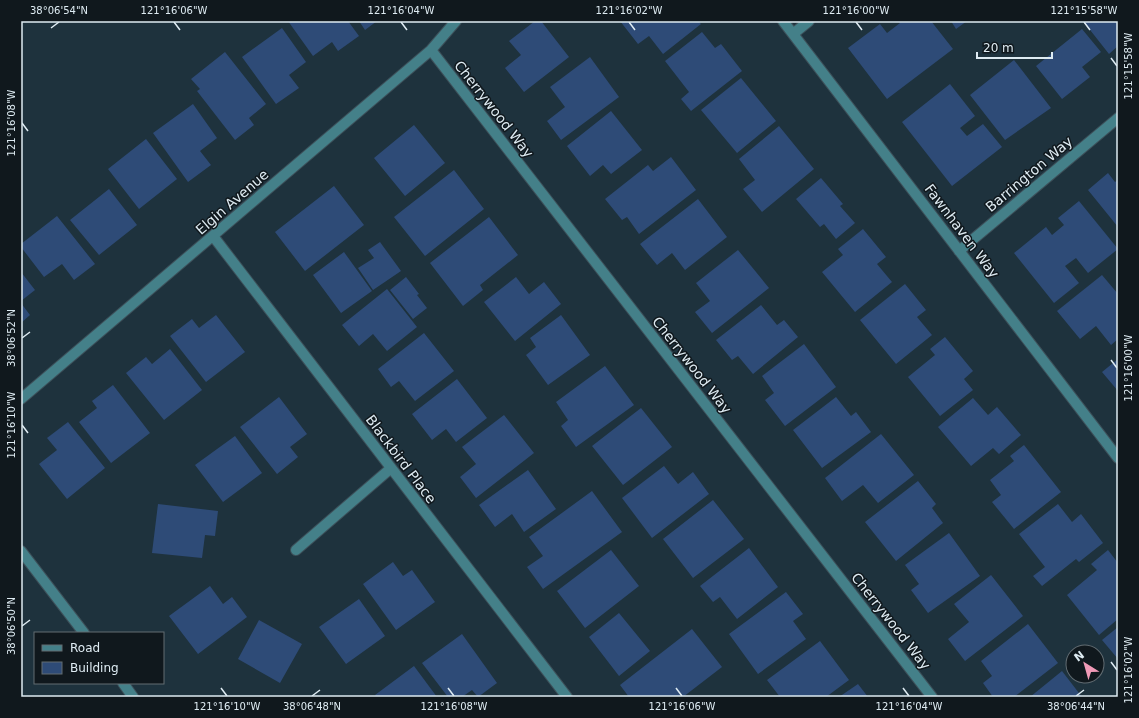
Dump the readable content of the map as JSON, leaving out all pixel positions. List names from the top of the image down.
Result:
{
  "streets": {
    "street": [
      "Cherrywood Way",
      "Barrington Way",
      "Elgin Avenue",
      "Fawnhaven Way",
      "Blackbird Place"
    ]
  },
  "crossings": [
    ["Cherrywood Way", "Elgin Avenue"],
    ["Barrington Way", "Fawnhaven Way"],
    ["Elgin Avenue", "Blackbird Place"]
  ],
  "legend": ["Road", "Building"],
  "scale_bar": "20 m",
  "north": "top left",
  "coordinates": [
    "38°06'54\"N",
    "121°16'06\"W",
    "121°16'04\"W",
    "121°16'02\"W",
    "121°16'00\"W",
    "121°15'58\"W",
    "121°16'08\"W",
    "38°06'52\"N",
    "121°16'10\"W",
    "38°06'50\"N",
    "38°06'48\"N",
    "38°06'44\"N"
  ]
}
